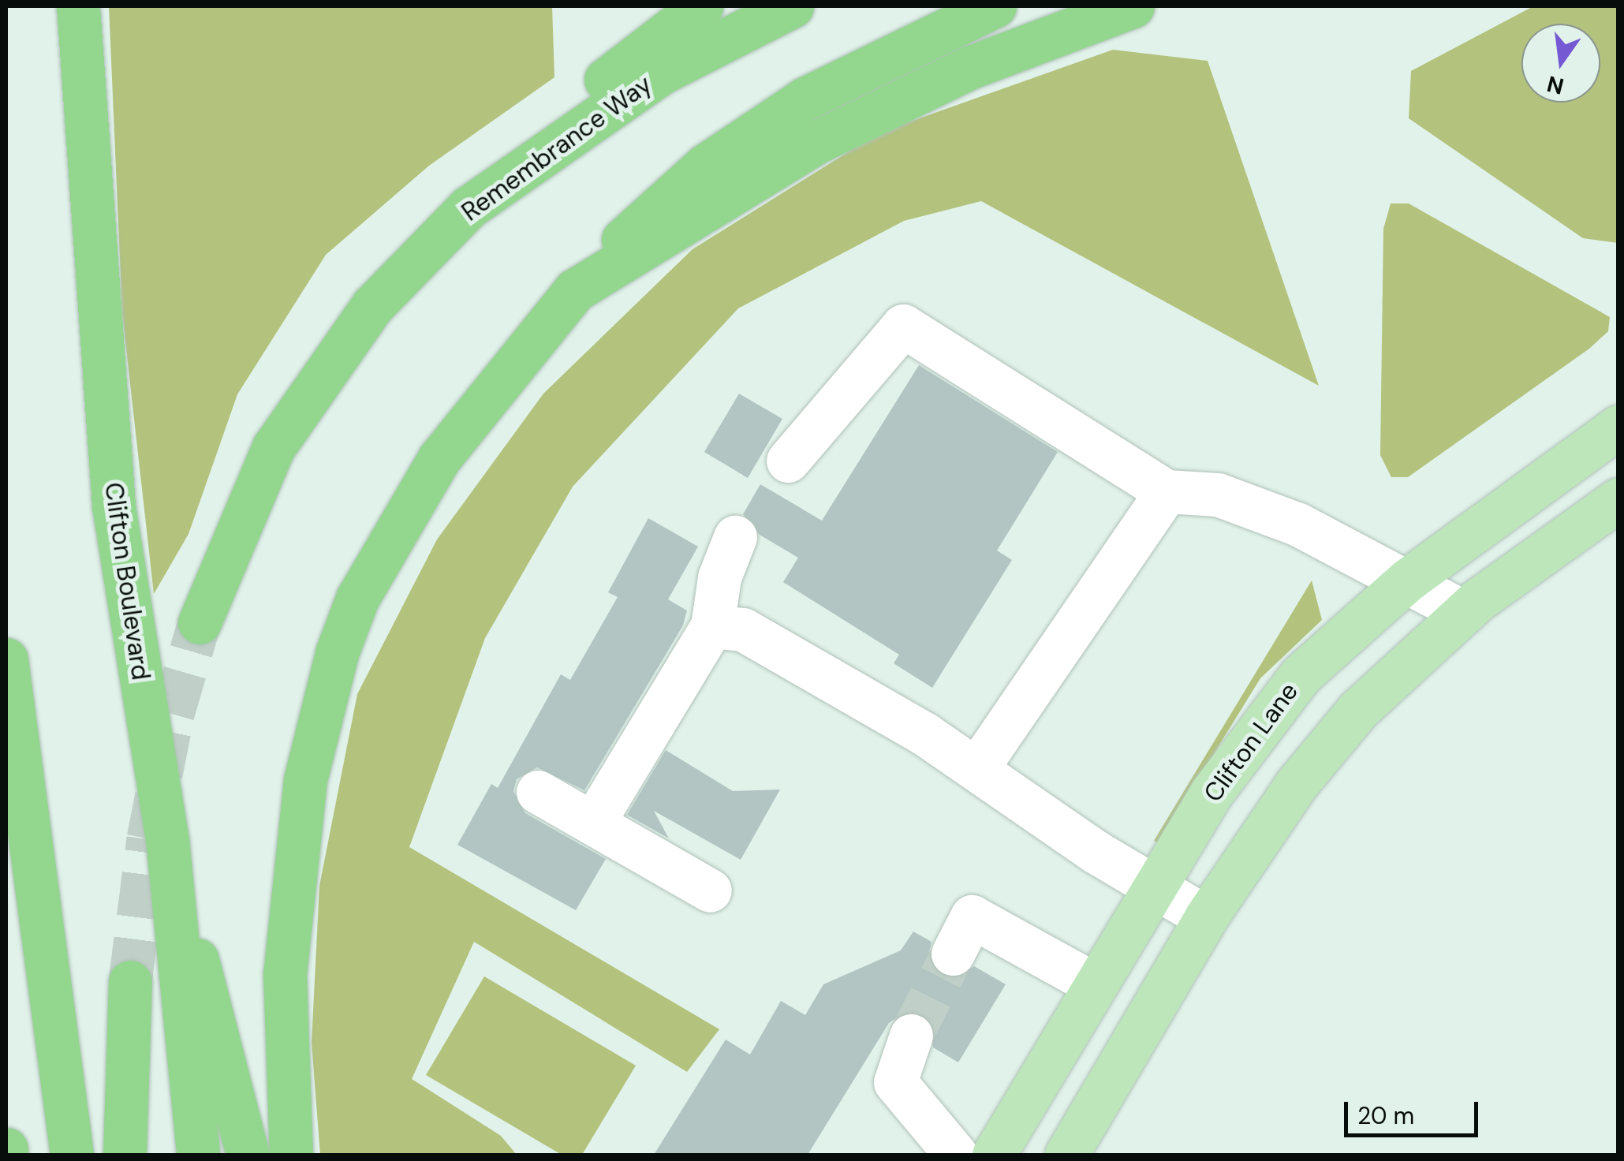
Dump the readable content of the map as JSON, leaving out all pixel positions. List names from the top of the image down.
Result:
{
  "streets": {
    "highway": ["Remembrance Way", "Clifton Boulevard"],
    "main road": ["Clifton Lane"]
  },
  "scale_bar": "20 m",
  "north": "bottom"
}
